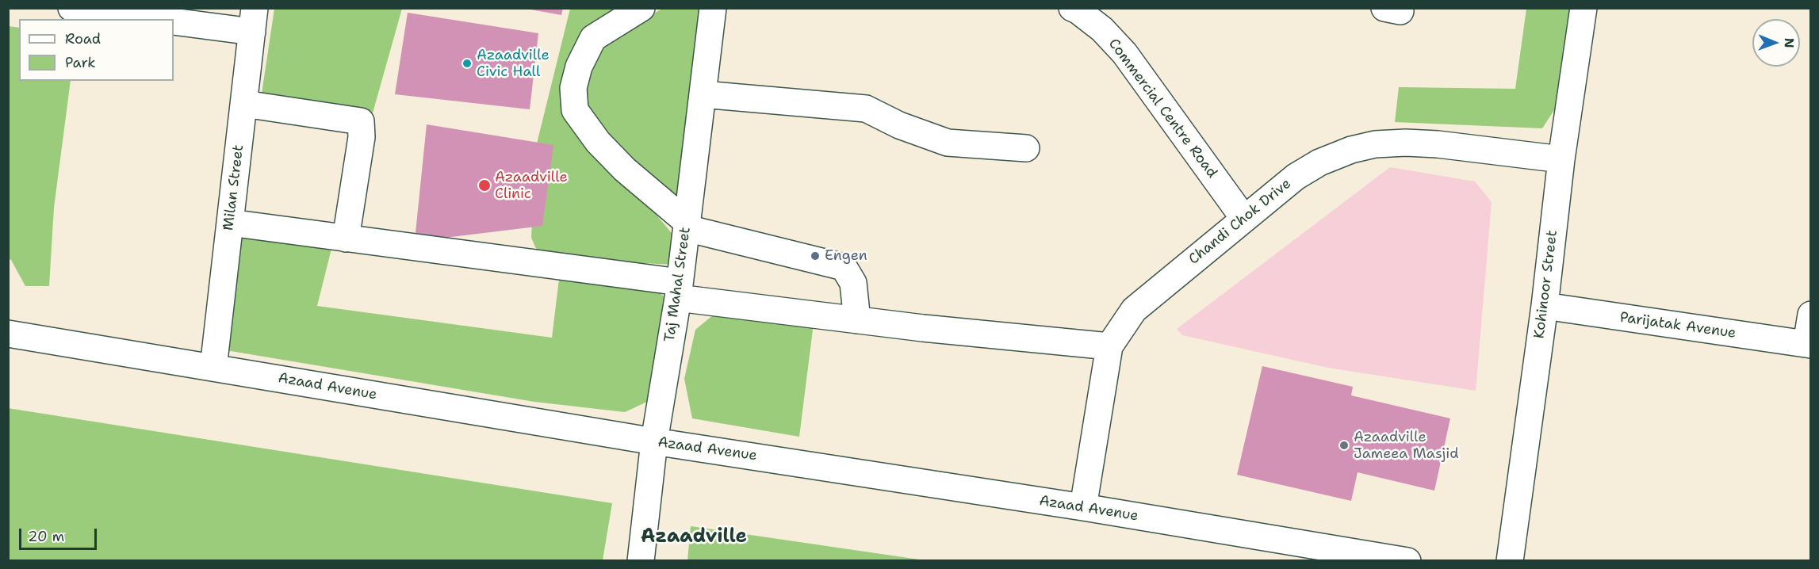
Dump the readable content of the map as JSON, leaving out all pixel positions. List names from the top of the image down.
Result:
{
  "streets": {
    "street": [
      "Commercial Centre Road",
      "Milan Street",
      "Chandi Chok Drive",
      "Taj Mahal Street",
      "Kohinoor Street",
      "Parijatak Avenue",
      "Azaad Avenue"
    ]
  },
  "crossings": [
    ["Commercial Centre Road", "Chandi Chok Drive"],
    ["Milan Street", "Azaad Avenue"],
    ["Chandi Chok Drive", "Kohinoor Street"],
    ["Chandi Chok Drive", "Azaad Avenue"],
    ["Taj Mahal Street", "Azaad Avenue"],
    ["Kohinoor Street", "Parijatak Avenue"]
  ],
  "districts": ["Azaadville"],
  "places": [
    "Azaadville Civic Hall",
    "Azaadville Clinic",
    "Engen",
    "Azaadville Jameea Masjid"
  ],
  "legend": ["Road", "Park"],
  "scale_bar": "20 m",
  "north": "right"
}
